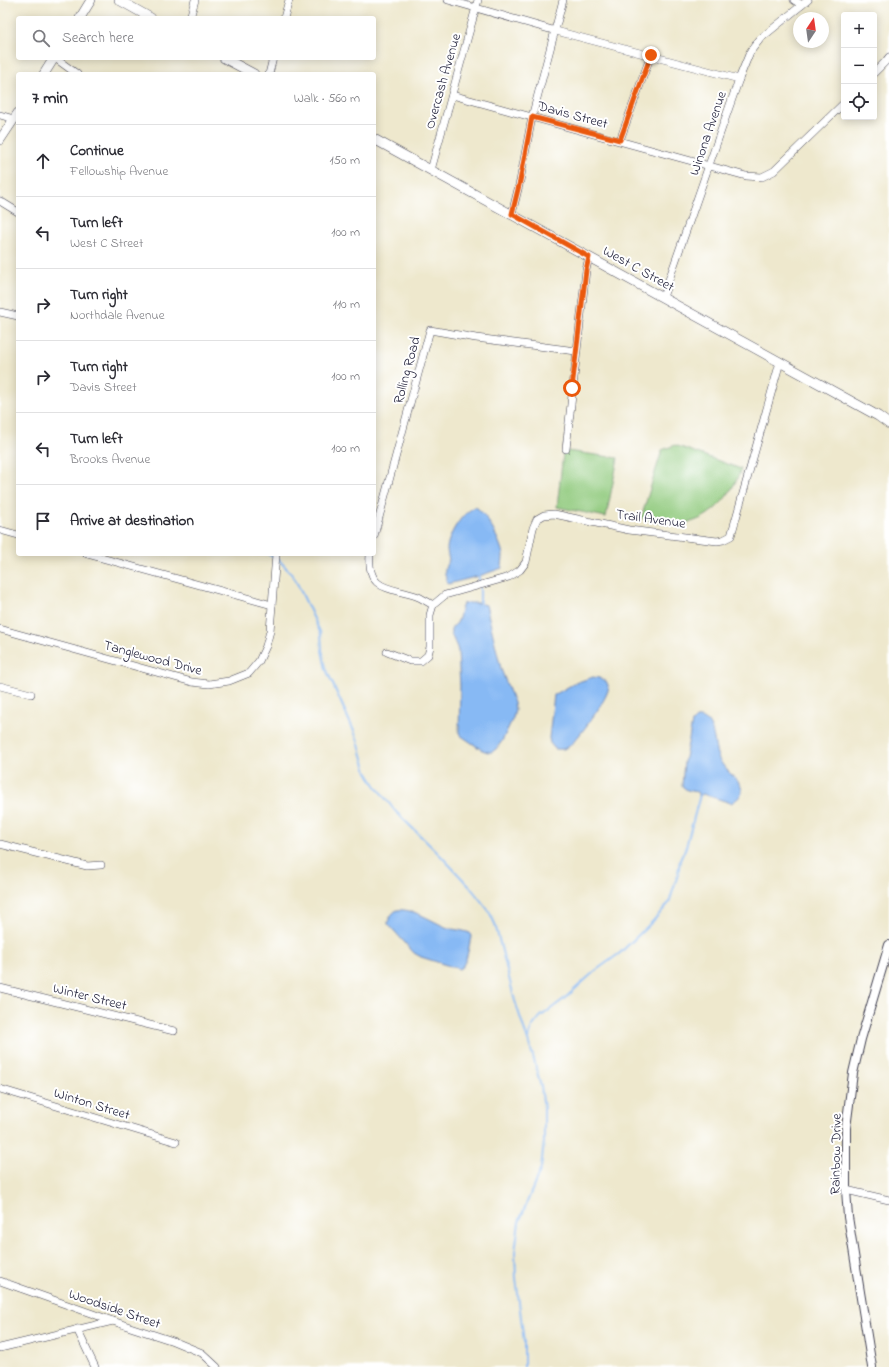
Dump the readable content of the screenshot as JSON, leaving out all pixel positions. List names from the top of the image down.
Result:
{
  "streets": {
    "main road": ["West C Street"],
    "street": [
      "Overcash Avenue",
      "Davis Street",
      "Winona Avenue",
      "Rolling Road",
      "Trail Avenue",
      "Tanglewood Drive",
      "Winter Street",
      "Winton Street",
      "Rainbow Drive",
      "Woodside Street"
    ]
  },
  "crossings": [
    ["Overcash Avenue", "Davis Street"],
    ["Overcash Avenue", "West C Street"],
    ["Davis Street", "Winona Avenue"],
    ["Winona Avenue", "West C Street"],
    ["West C Street", "Trail Avenue"]
  ],
  "north": "top",
  "page": {
    "map_buttons": ["+", "−"],
    "search": "Search here",
    "heading": ["7 min", "Walk · 560 m"],
    "list": [
      ["Continue", "Fellowship Avenue", "150 m"],
      ["Turn left", "West C Street", "100 m"],
      ["Turn right", "Northdale Avenue", "110 m"],
      ["Turn right", "Davis Street", "100 m"],
      ["Turn left", "Brooks Avenue", "100 m"],
      "Arrive at destination"
    ]
  }
}
